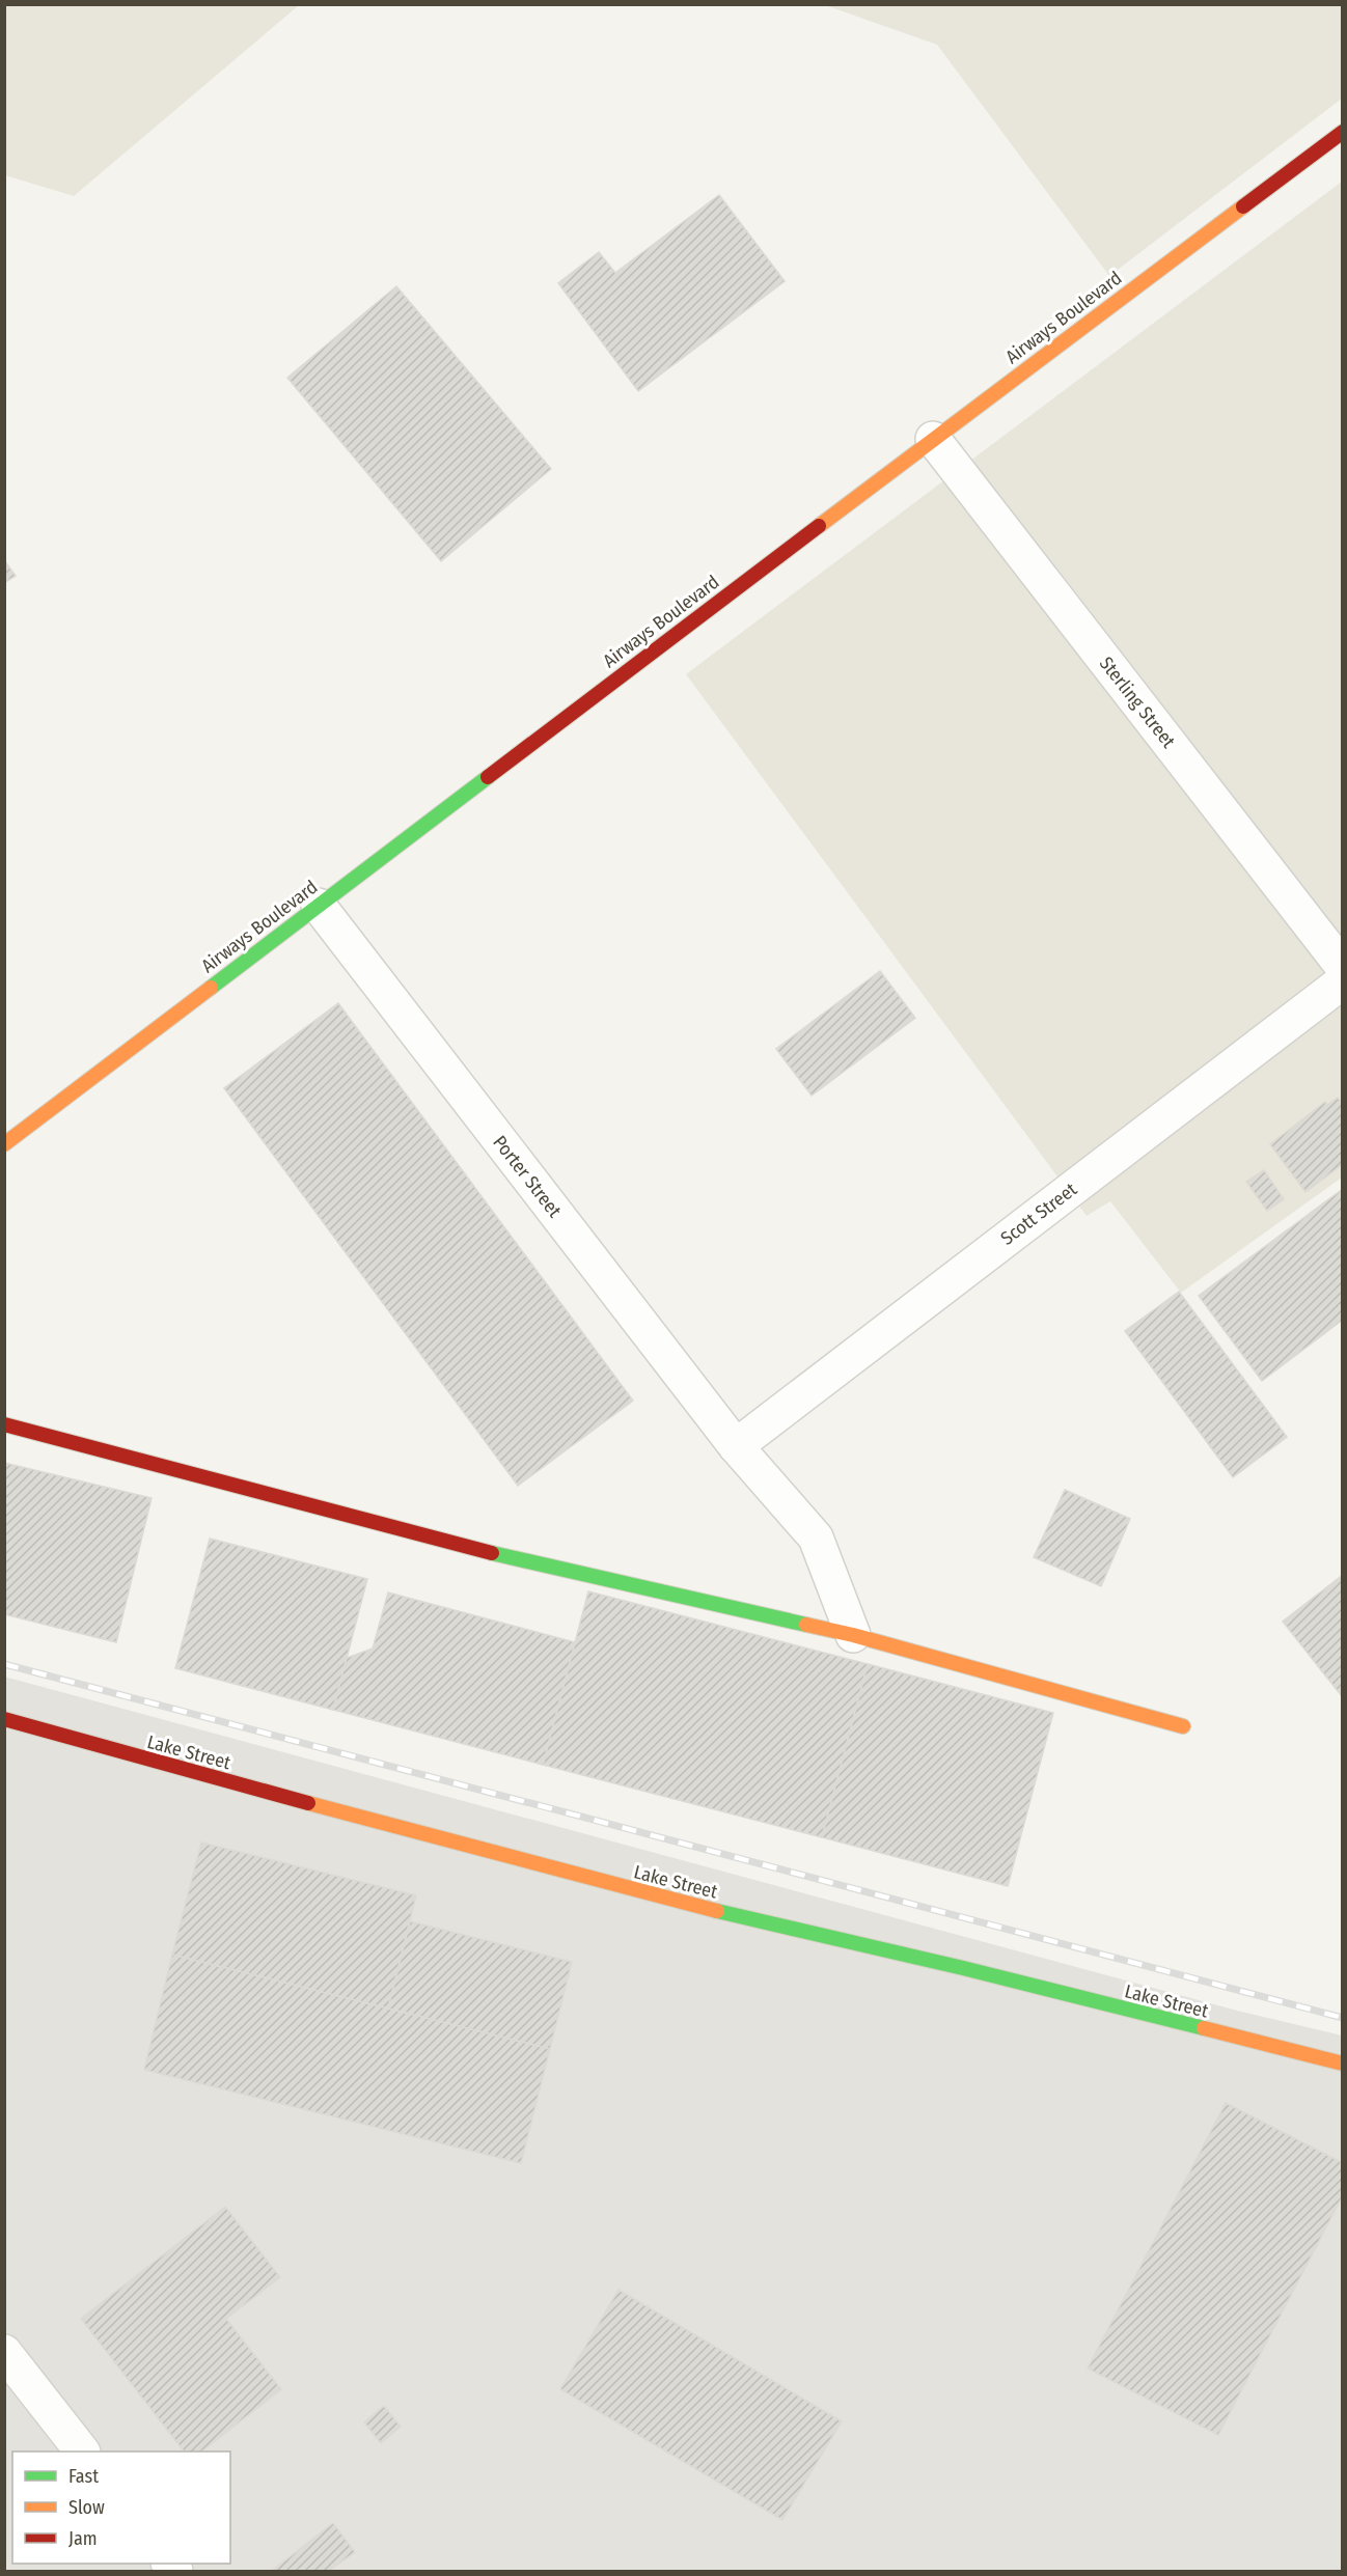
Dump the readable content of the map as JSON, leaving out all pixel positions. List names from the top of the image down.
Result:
{
  "streets": {
    "street": [
      "Airways Boulevard",
      "Sterling Street",
      "Porter Street",
      "Scott Street",
      "Lake Street"
    ]
  },
  "crossings": [
    ["Airways Boulevard", "Sterling Street"],
    ["Airways Boulevard", "Porter Street"],
    ["Porter Street", "Scott Street"]
  ],
  "legend": ["Fast", "Slow", "Jam"]
}
